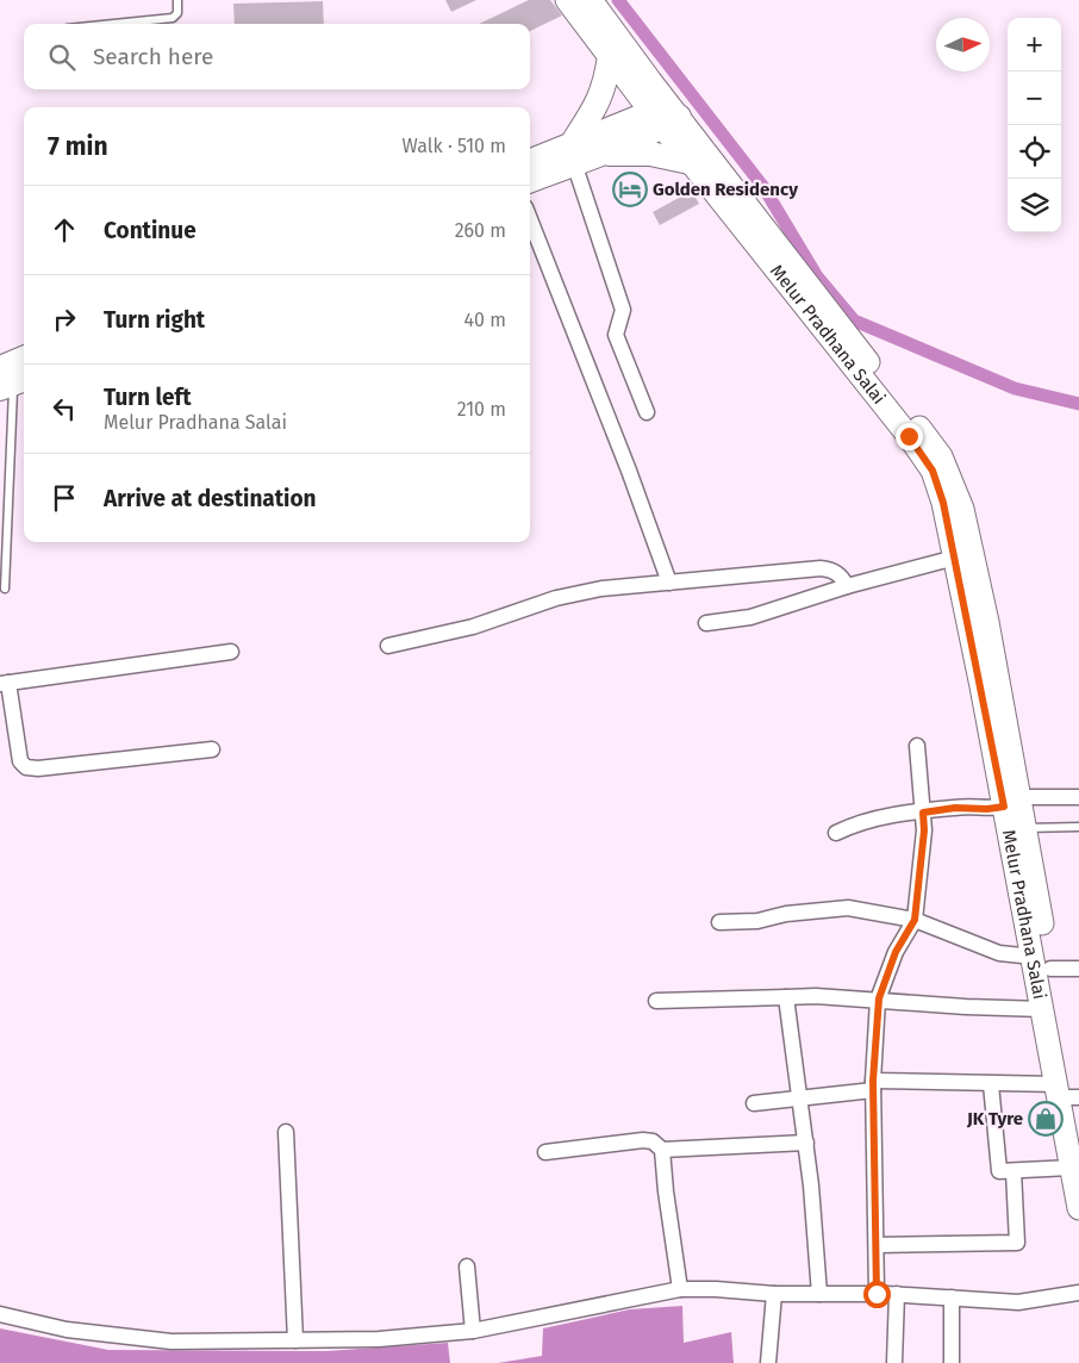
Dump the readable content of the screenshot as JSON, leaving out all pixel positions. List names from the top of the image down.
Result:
{
  "streets": {
    "main road": ["Melur Pradhana Salai"]
  },
  "places": {
    "hotel": ["Golden Residency"],
    "shop": ["JK Tyre"]
  },
  "north": "right",
  "page": {
    "map_buttons": ["+", "−"],
    "search": "Search here",
    "heading": ["7 min", "Walk · 510 m"],
    "list": [
      ["Continue", "260 m"],
      ["Turn right", "40 m"],
      ["Turn left", "Melur Pradhana Salai", "210 m"],
      "Arrive at destination"
    ]
  }
}
